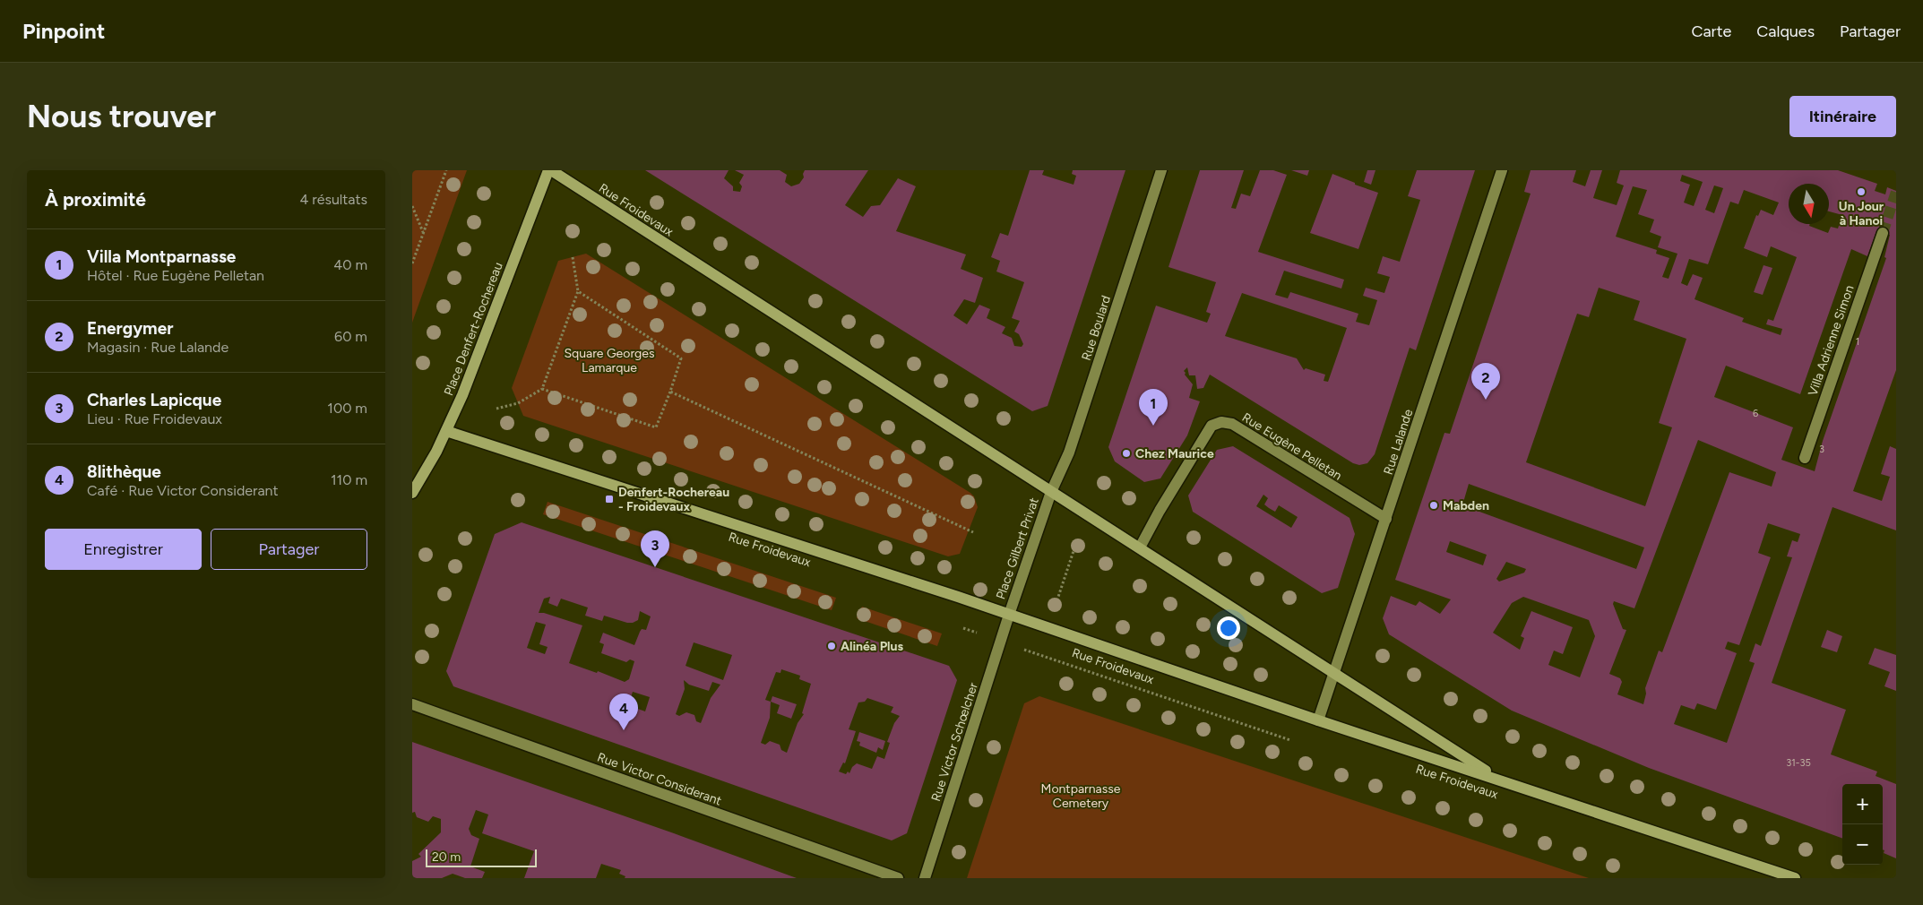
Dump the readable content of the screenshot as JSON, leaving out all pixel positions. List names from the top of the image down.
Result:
{
  "streets": {
    "main road": ["Rue Froidevaux", "Place Denfert-Rochereau"],
    "street": [
      "Rue Boulard",
      "Villa Adrienne Simon",
      "Rue Lalande",
      "Rue Eugène Pelletan",
      "Place Gilbert Privat",
      "Rue Victor Schœlcher",
      "Rue Victor Considerant"
    ]
  },
  "crossings": [
    ["Rue Froidevaux", "Rue Boulard"],
    ["Rue Froidevaux", "Place Denfert-Rochereau"],
    ["Rue Froidevaux", "Rue Lalande"],
    ["Rue Froidevaux", "Rue Eugène Pelletan"],
    ["Rue Froidevaux", "Place Gilbert Privat"],
    ["Rue Froidevaux", "Rue Victor Schœlcher"],
    ["Rue Boulard", "Place Gilbert Privat"],
    ["Rue Lalande", "Rue Eugène Pelletan"],
    ["Place Gilbert Privat", "Rue Victor Schœlcher"]
  ],
  "parks": ["Square Georges Lamarque", "Montparnasse Cemetery"],
  "places": {
    "other": [
      "Un Jour à Hanoi",
      "Chez Maurice",
      "Mabden",
      "Alinéa Plus"
    ],
    "transit": ["Denfert-Rochereau - Froidevaux"]
  },
  "house_numbers": [
    "1",
    "6",
    "3",
    "31-35"
  ],
  "scale_bar": "20 m",
  "north": "bottom",
  "page": {
    "header": "Pinpoint",
    "nav": ["Carte", "Calques", "Partager"],
    "buttons": [
      "Itinéraire",
      ["Enregistrer", "Partager"]
    ],
    "title": "Nous trouver",
    "heading": ["À proximité", "4 résultats"],
    "list": [
      {
        "mark": "1",
        "name": "Villa Montparnasse",
        "note": "Hôtel · Rue Eugène Pelletan",
        "value": "40 m"
      },
      {
        "mark": "2",
        "name": "Energymer",
        "note": "Magasin · Rue Lalande",
        "value": "60 m"
      },
      {
        "mark": "3",
        "name": "Charles Lapicque",
        "note": "Lieu · Rue Froidevaux",
        "value": "100 m"
      },
      {
        "mark": "4",
        "name": "8lithèque",
        "note": "Café · Rue Victor Considerant",
        "value": "110 m"
      }
    ],
    "pins": [
      "2",
      "1",
      "3",
      "4"
    ],
    "map_buttons": ["+", "−"],
    "scale": "20 m"
  }
}
